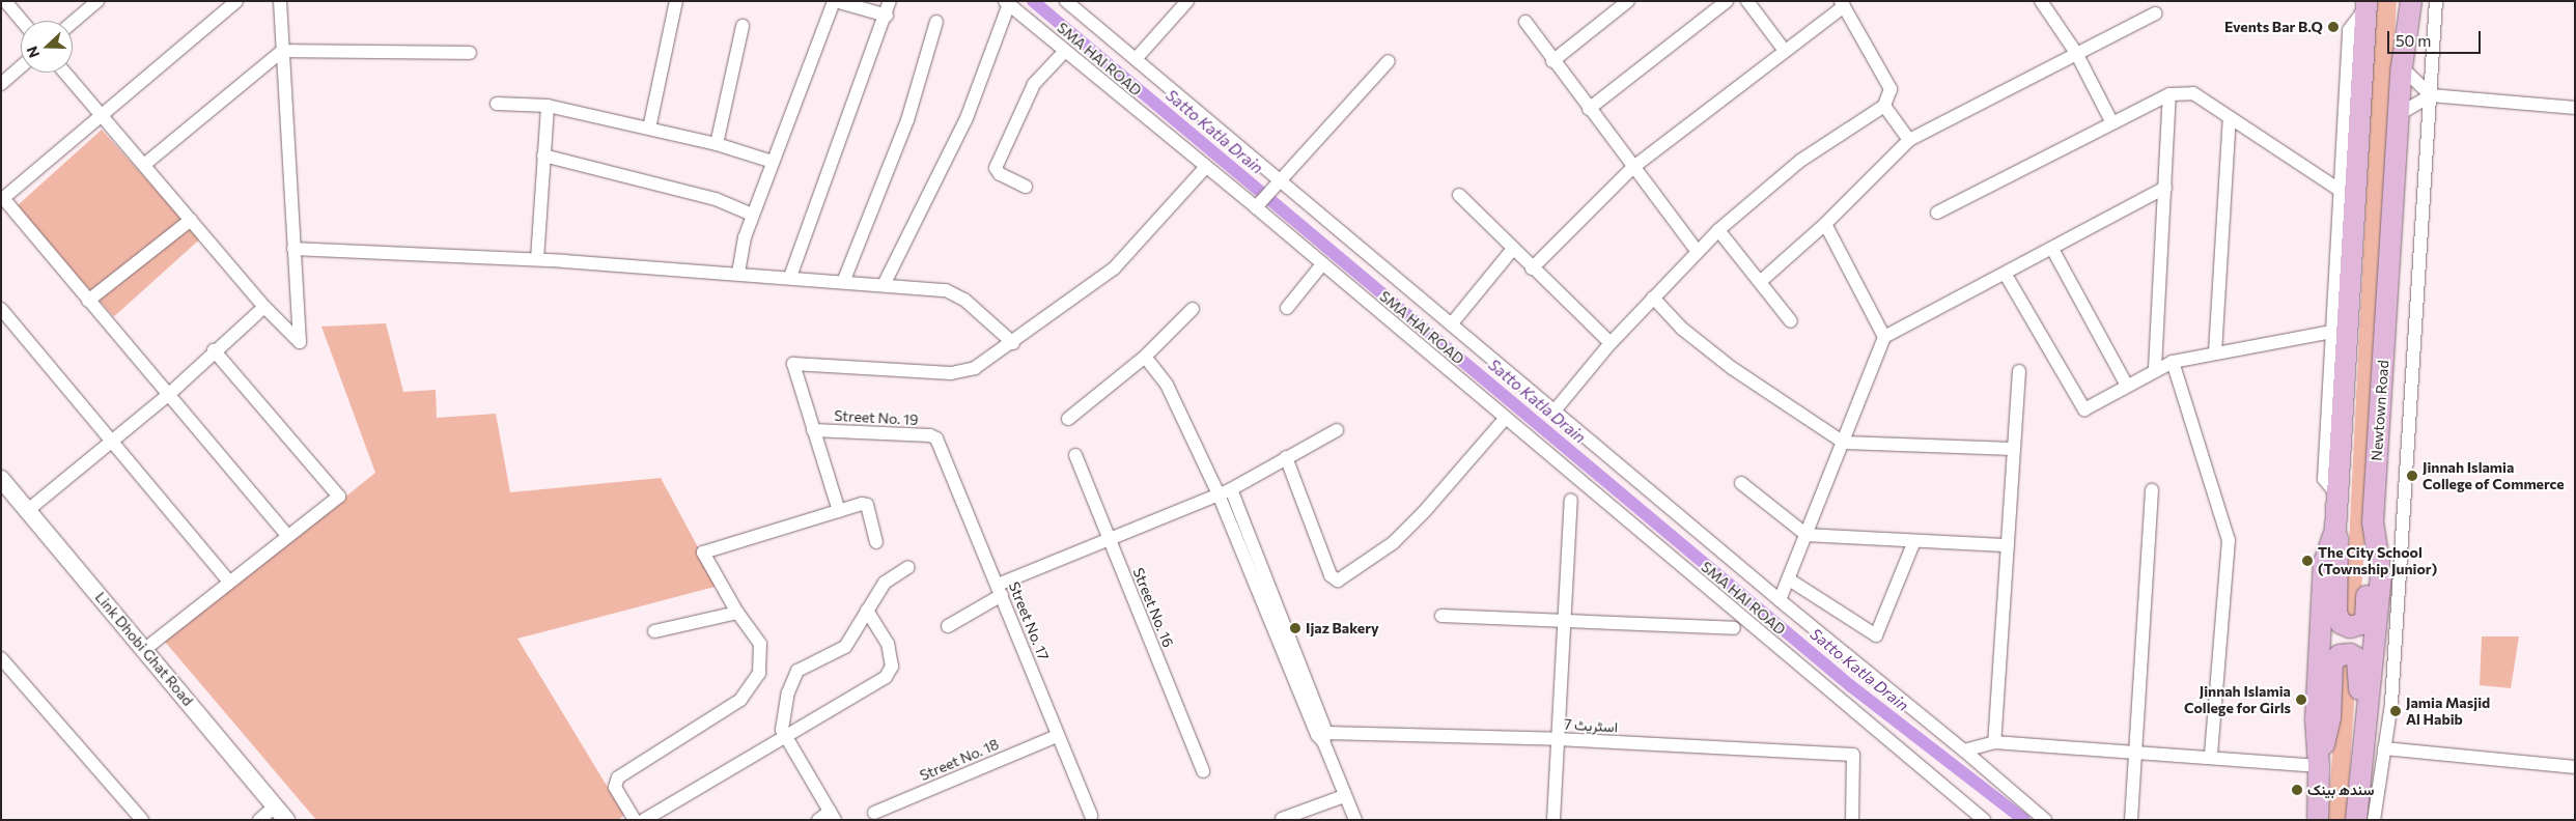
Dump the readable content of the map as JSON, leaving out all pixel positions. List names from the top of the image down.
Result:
{
  "streets": {
    "main road": ["Newtown Road"],
    "street": [
      "SMA HAI ROAD",
      "Street No. 19",
      "Street No. 16",
      "Street No. 17",
      "Link Dhobi Ghat Road",
      "اسٹریٹ 7",
      "Street No. 18"
    ]
  },
  "crossings": [
    ["Street No. 19", "Street No. 17"],
    ["Street No. 17", "Street No. 18"]
  ],
  "water": ["Satto Katla Drain"],
  "places": [
    "Events Bar B.Q",
    "Jinnah Islamia College of Commerce",
    "The City School (Township Junior)",
    "Ijaz Bakery",
    "Jinnah Islamia College for Girls",
    "Jamia Masjid Al Habib",
    "سندھ بینک"
  ],
  "scale_bar": "50 m",
  "north": "left"
}
